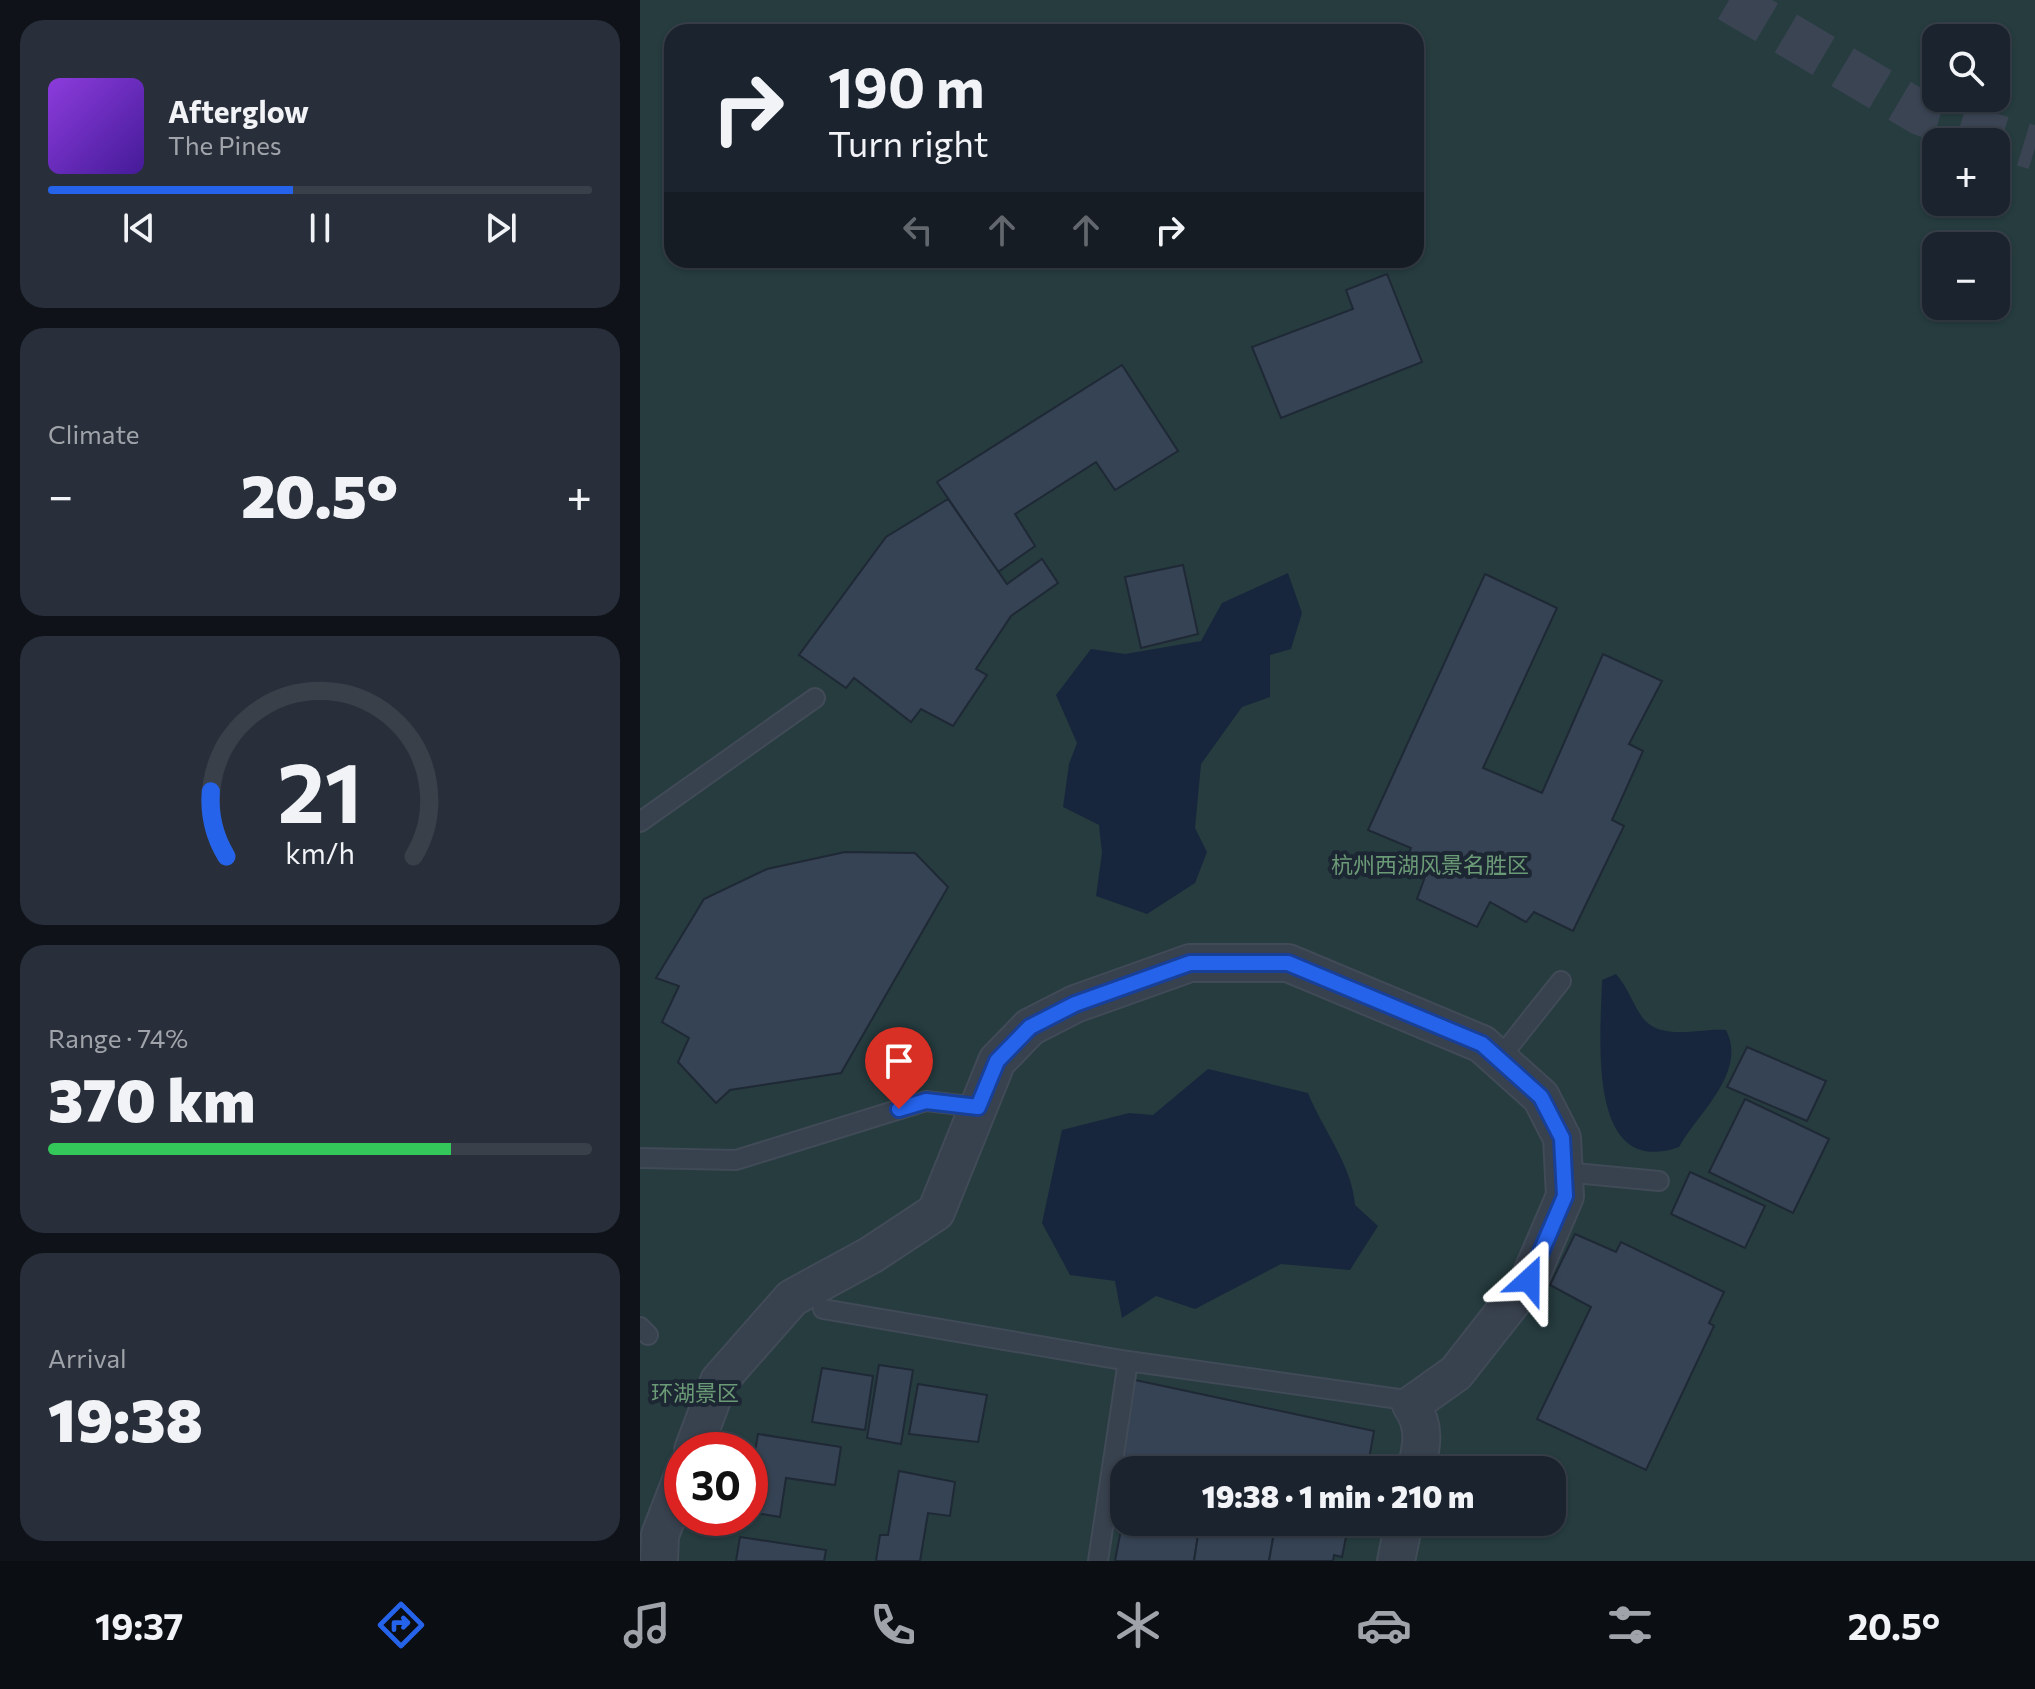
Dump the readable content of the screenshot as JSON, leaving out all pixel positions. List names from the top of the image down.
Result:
{
  "parks": ["杭州西湖风景名胜区", "环湖景区"],
  "page": {
    "map_buttons": ["+", "−"],
    "turn": ["190 m", "Turn right"],
    "song": ["Afterglow", "The Pines"],
    "tile": [
      "Climate",
      ["Range · 74%", "370 km"],
      ["Arrival", "19:38"]
    ],
    "heat": ["−", "20.5°", "+"],
    "limit": "30",
    "trip": "19:38 · 1 min · 210 m",
    "tabs": ["19:37", "20.5°"],
    "gauge": ["21", "km/h"]
  }
}
